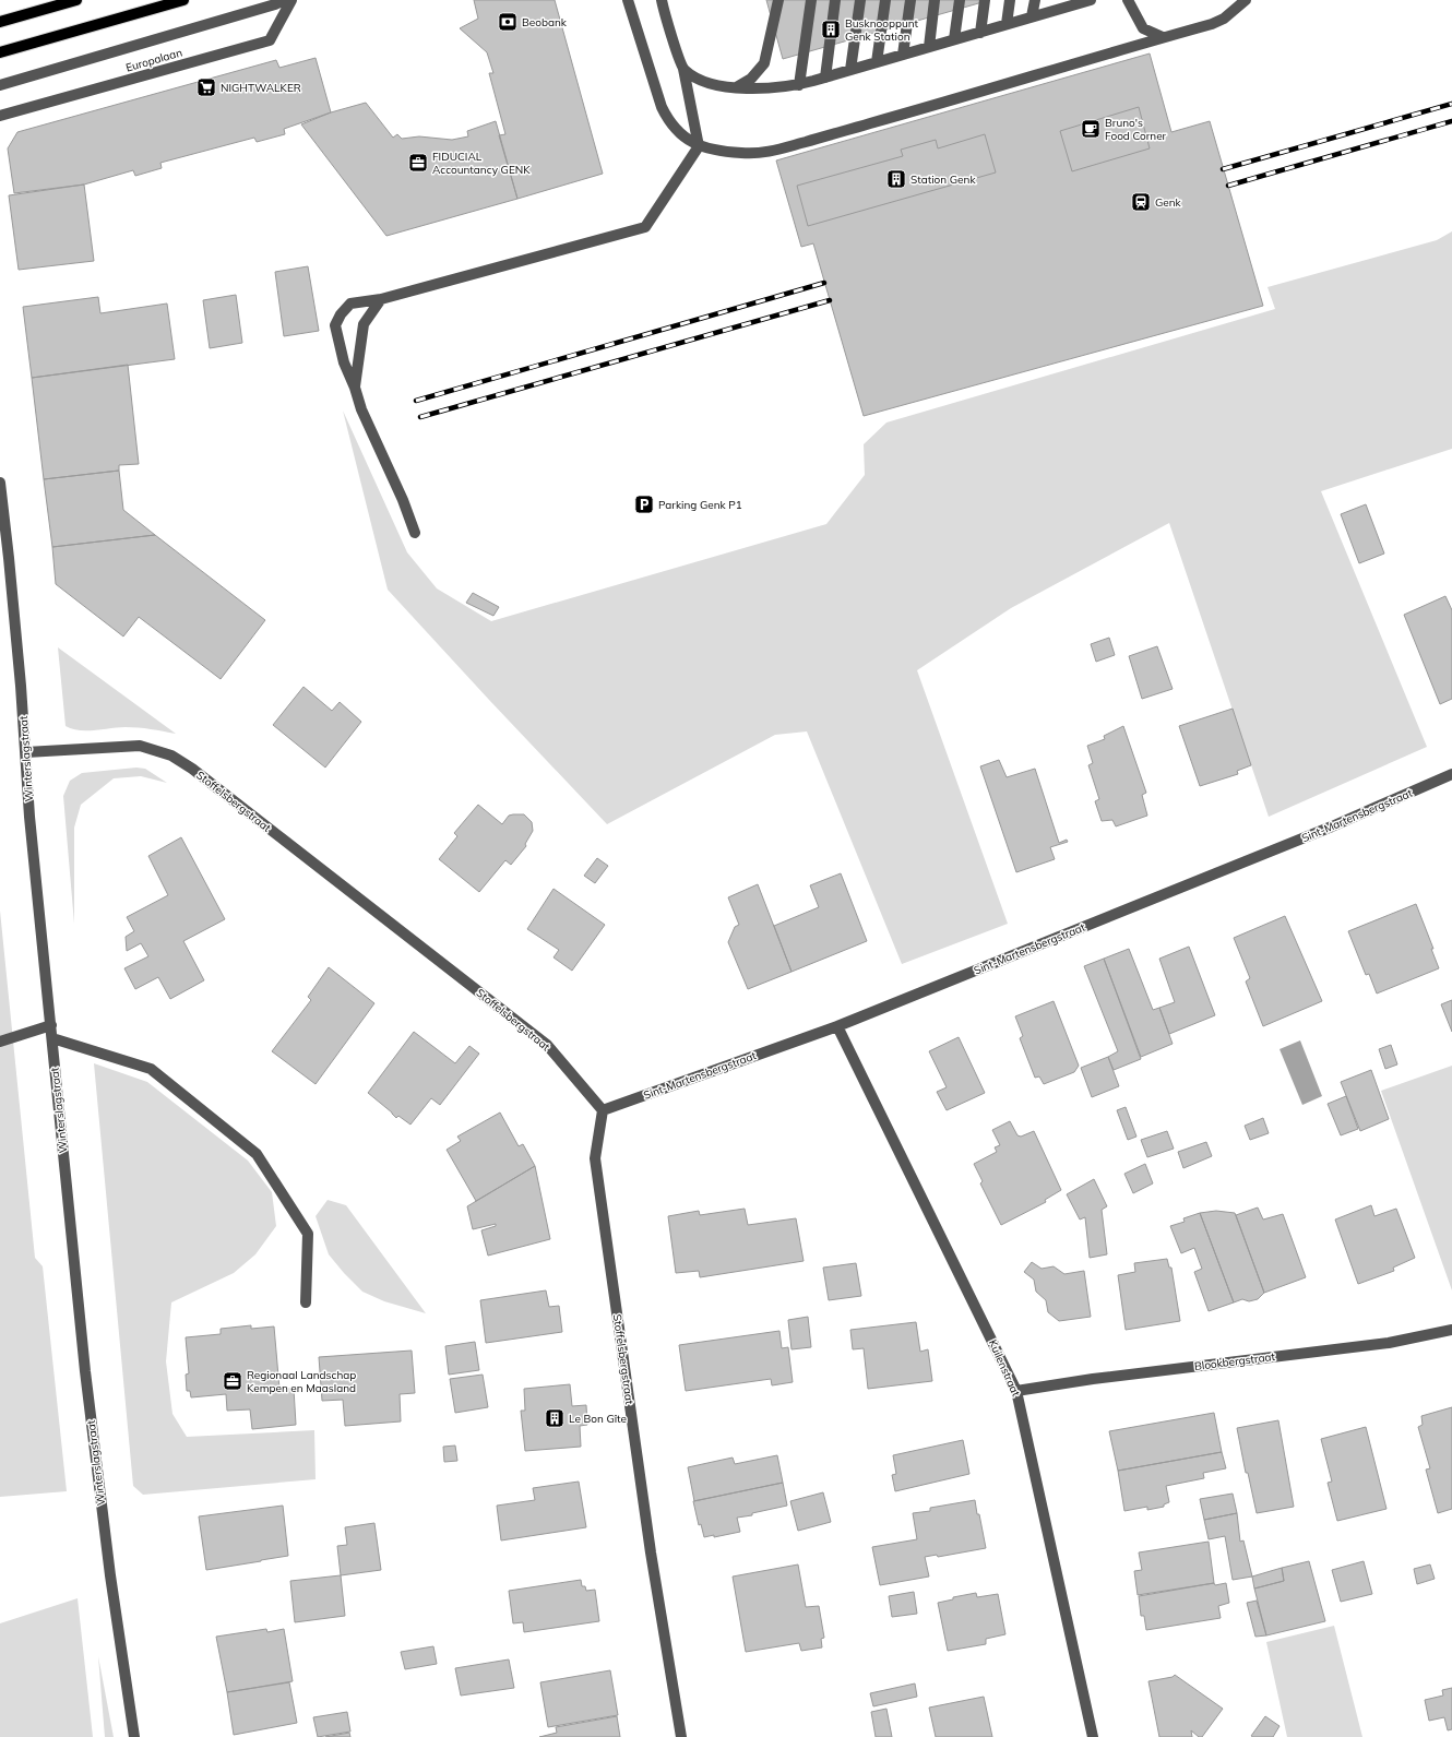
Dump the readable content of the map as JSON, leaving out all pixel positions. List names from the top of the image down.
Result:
{
  "streets": {
    "street": [
      "Europalaan",
      "Winterslagstraat",
      "Stoffelsbergstraat",
      "Sint-Martensbergstraat",
      "Blookbergstraat",
      "Kuilenstraat"
    ]
  },
  "crossings": [
    ["Winterslagstraat", "Stoffelsbergstraat"],
    ["Stoffelsbergstraat", "Sint-Martensbergstraat"],
    ["Sint-Martensbergstraat", "Kuilenstraat"],
    ["Blookbergstraat", "Kuilenstraat"]
  ],
  "places": {
    "bank": ["Beobank"],
    "building": ["Busknooppunt Genk Station", "Station Genk", "Le Bon Gîte"],
    "supermarket": ["NIGHTWALKER"],
    "cafe": ["Bruno's Food Corner"],
    "office": ["FIDUCIAL Accountancy GENK", "Regionaal Landschap Kempen en Maasland"],
    "station": ["Genk"],
    "parking": ["Parking Genk P1"]
  }
}
